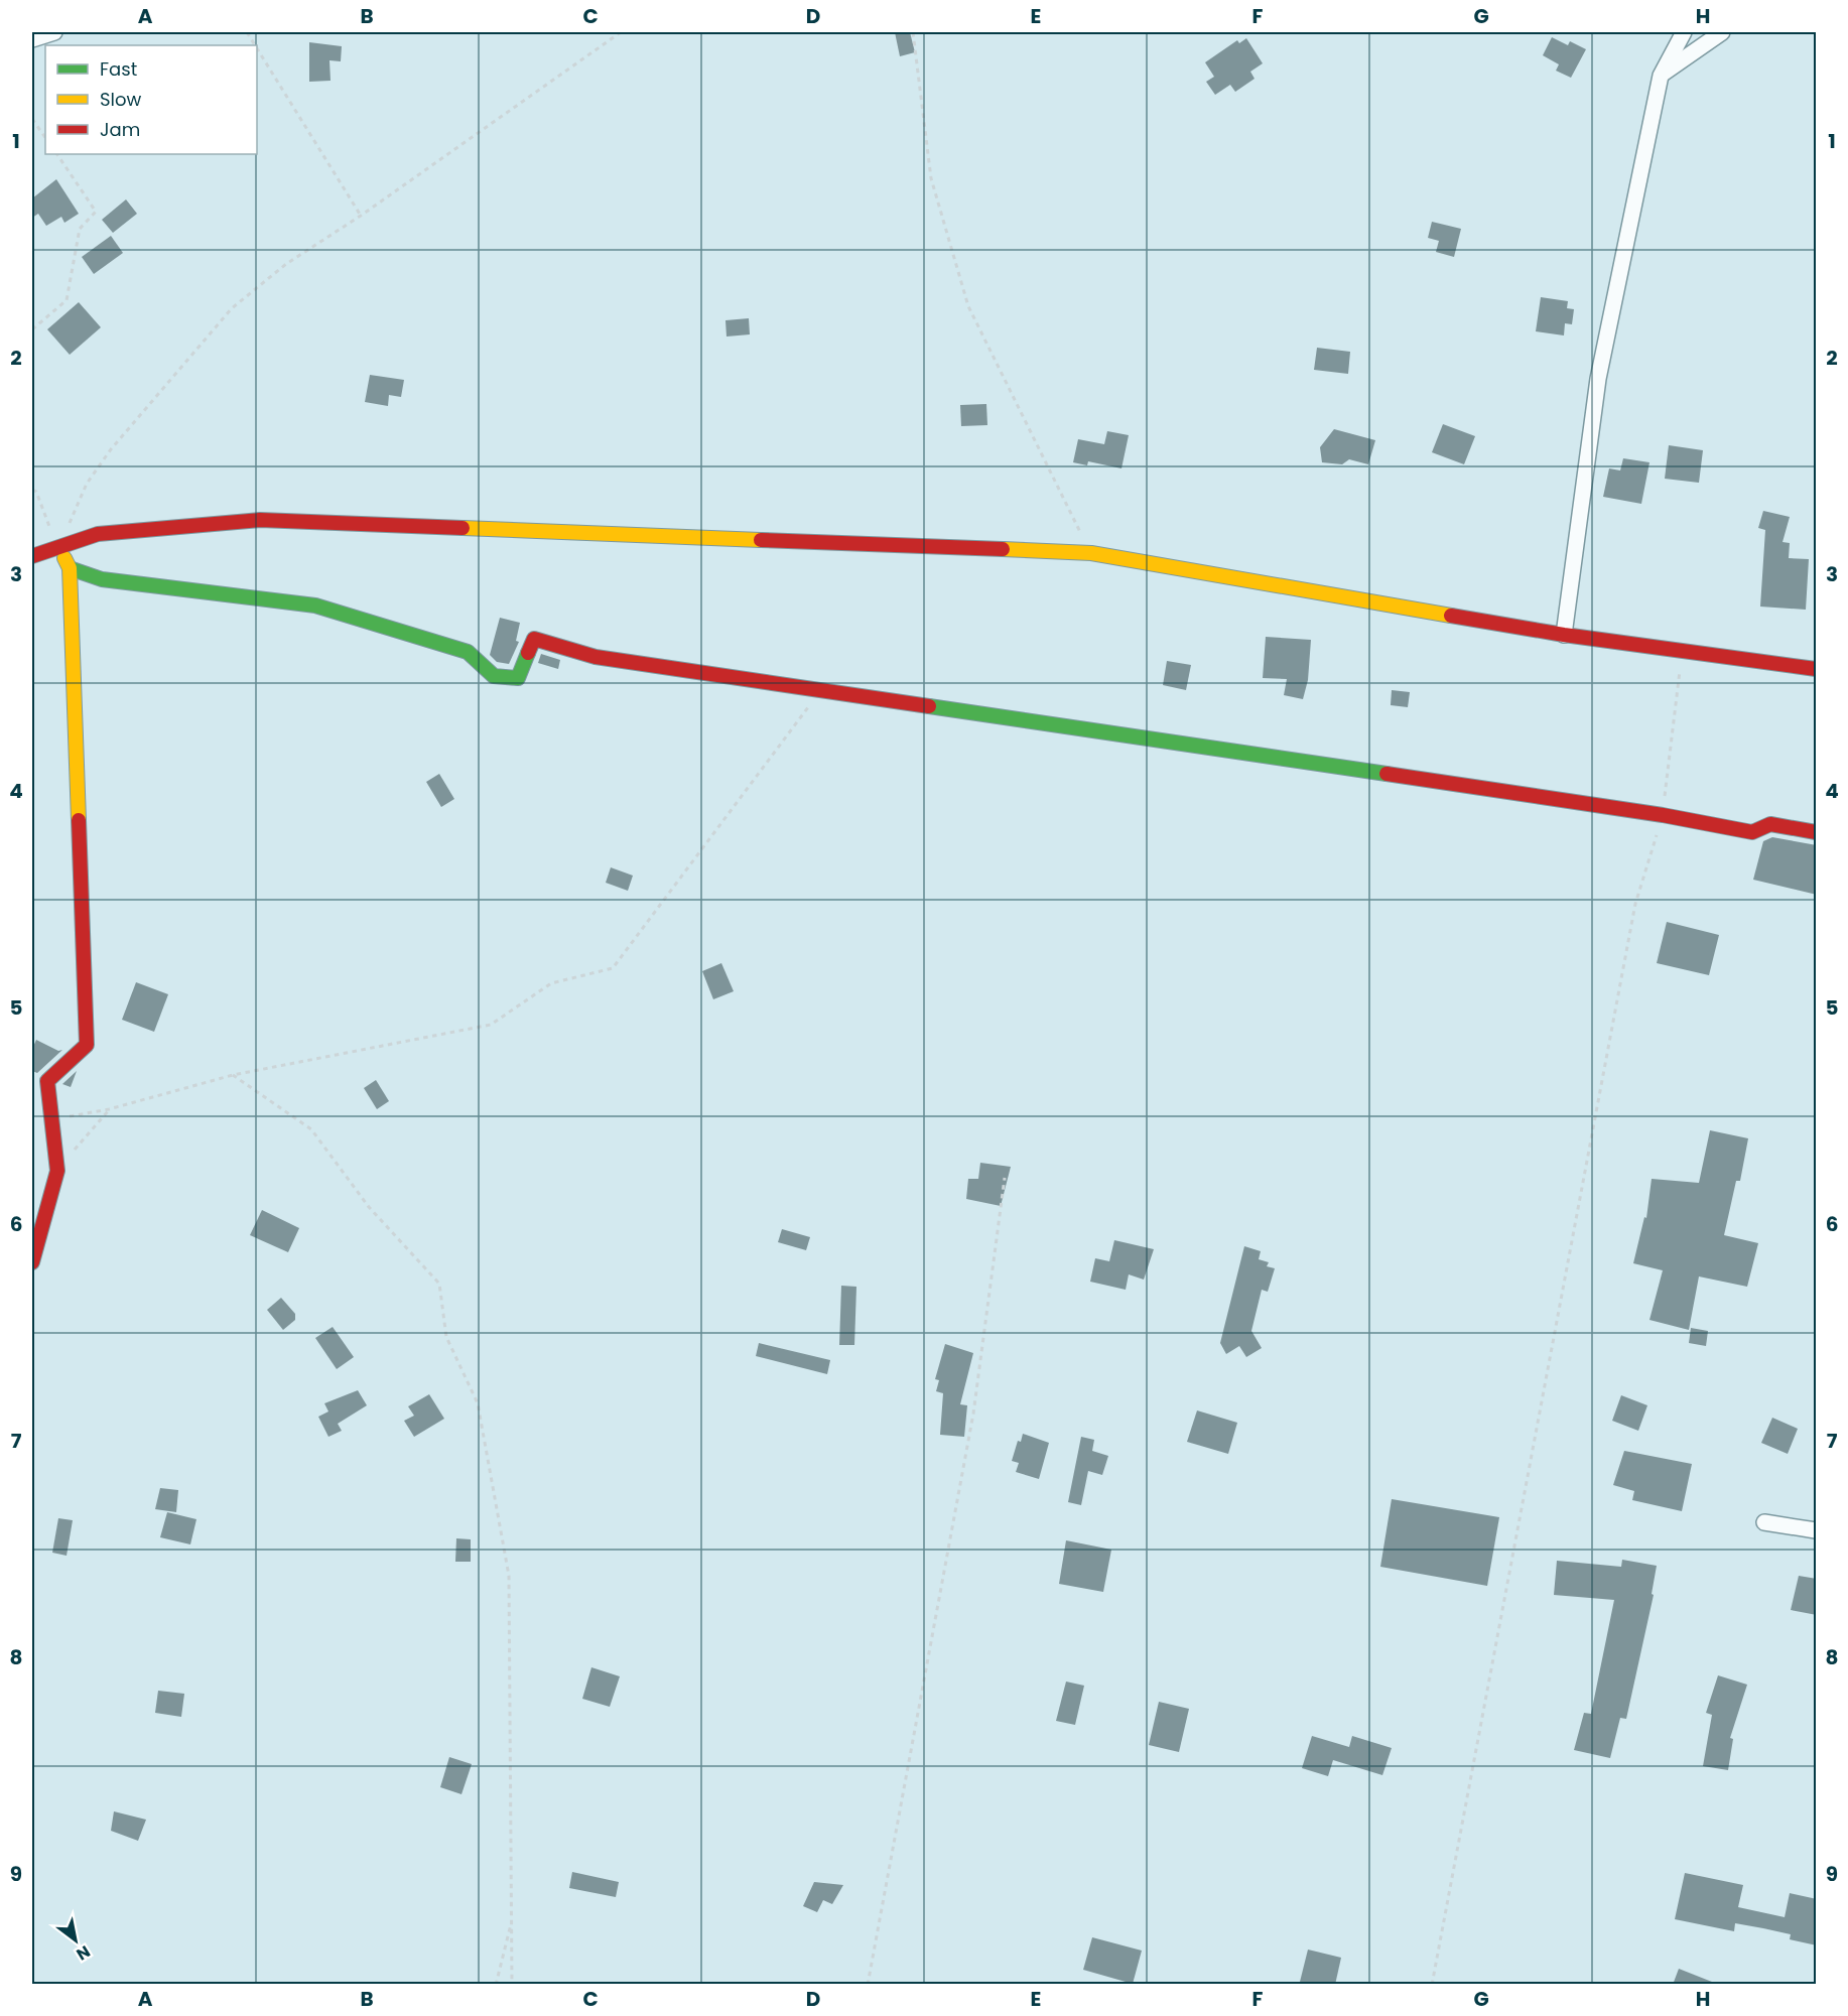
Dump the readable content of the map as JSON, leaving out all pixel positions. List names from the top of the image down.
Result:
{
  "legend": ["Fast", "Slow", "Jam"],
  "north": "bottom right",
  "grid": {
    "columns": [
      "A",
      "B",
      "C",
      "D",
      "E",
      "F",
      "G",
      "H"
    ],
    "rows": [
      "1",
      "2",
      "3",
      "4",
      "5",
      "6",
      "7",
      "8",
      "9"
    ]
  }
}
